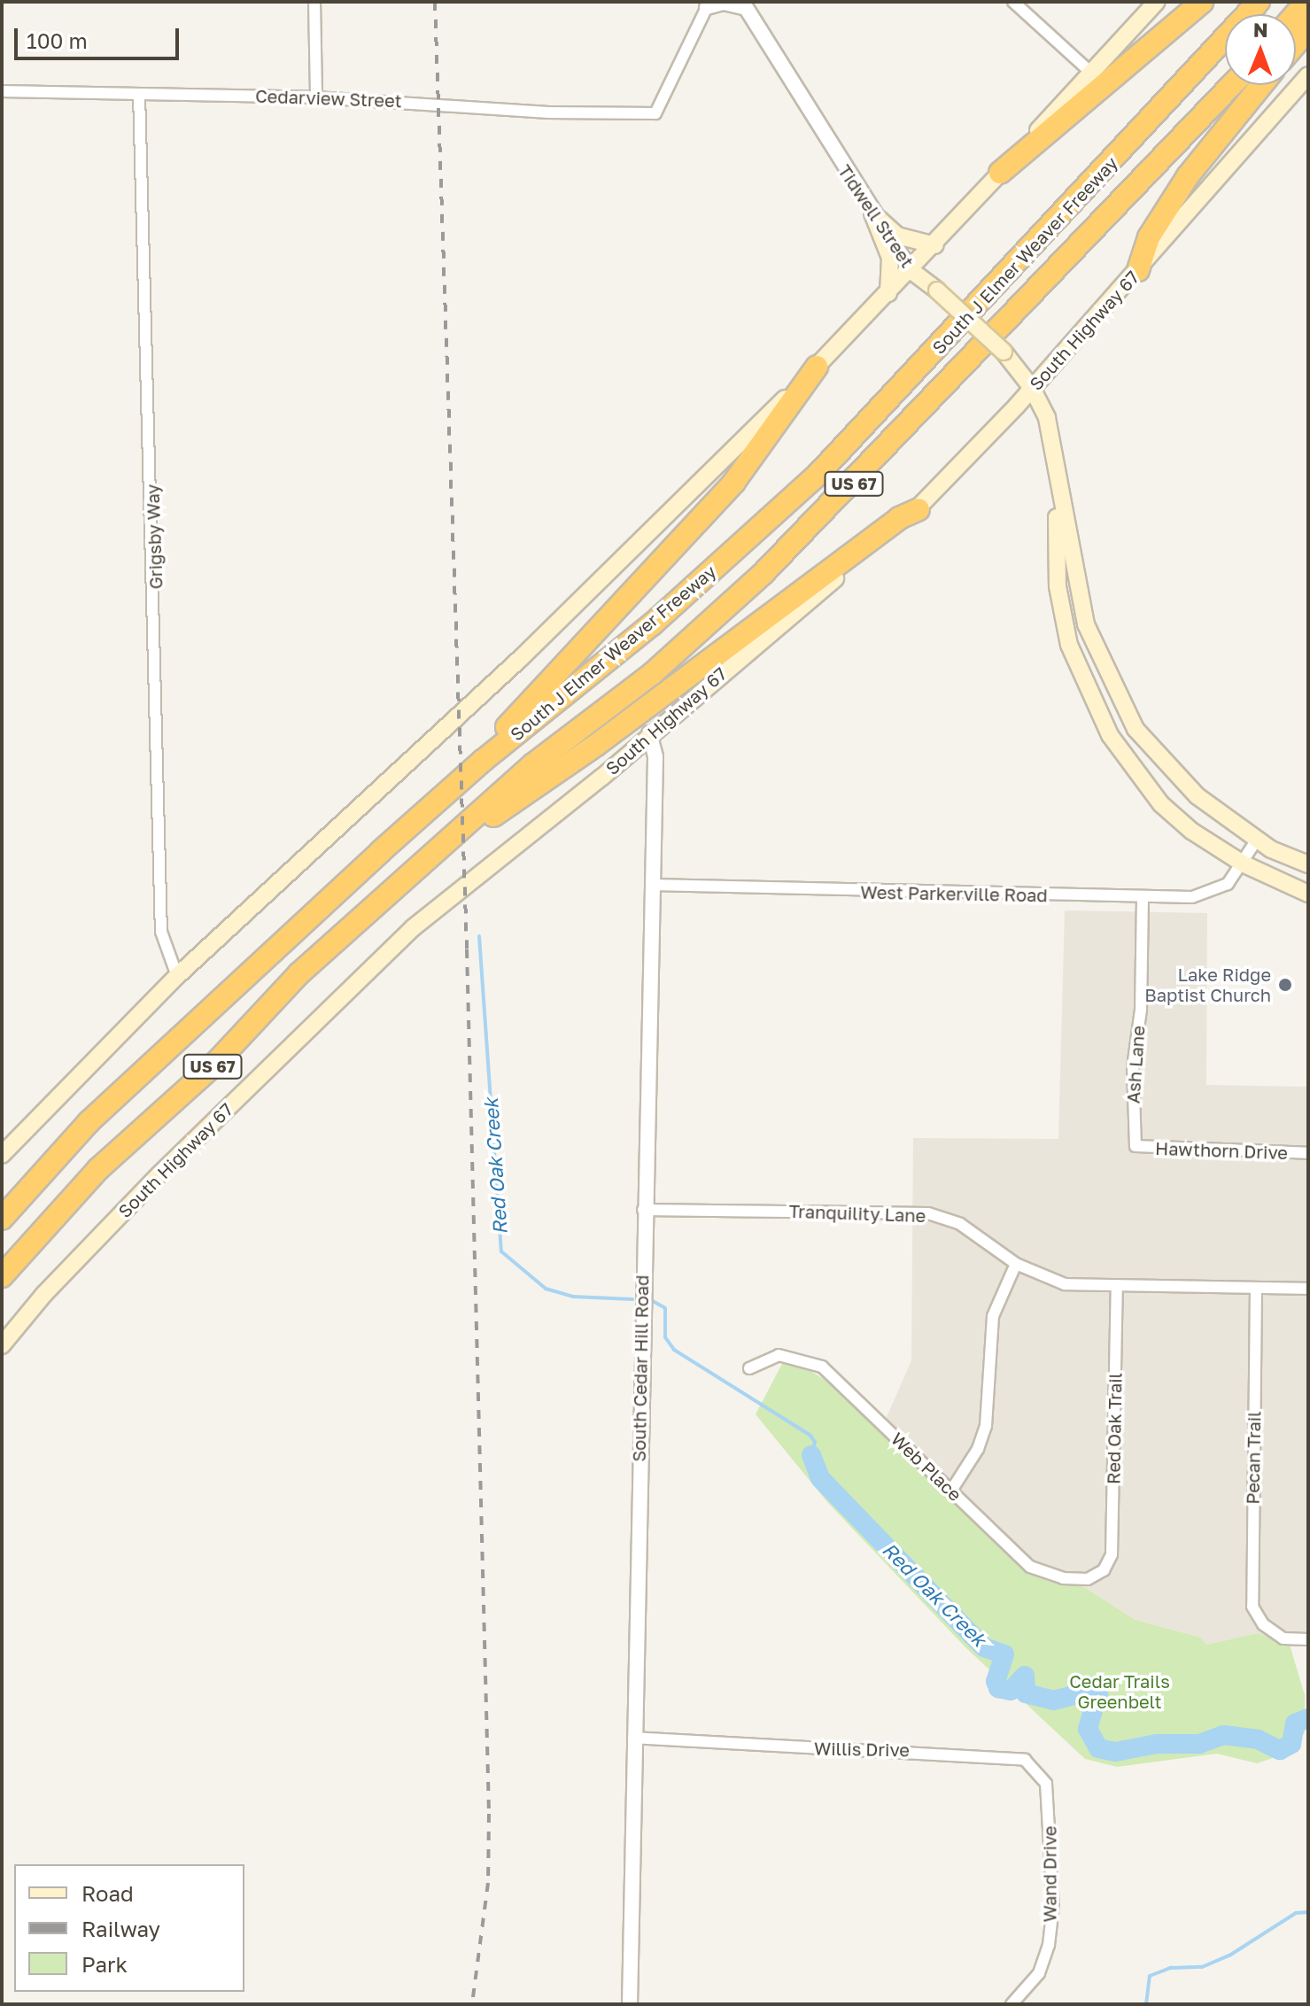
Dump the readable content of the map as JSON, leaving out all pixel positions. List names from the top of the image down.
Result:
{
  "streets": {
    "highway": ["South J Elmer Weaver Freeway", "US 67"],
    "main road": ["Tidwell Street", "South Highway 67"],
    "street": [
      "Cedarview Street",
      "Grigsby Way",
      "West Parkerville Road",
      "Ash Lane",
      "Hawthorn Drive",
      "Tranquility Lane",
      "South Cedar Hill Road",
      "Red Oak Trail",
      "Pecan Trail",
      "Web Place",
      "Willis Drive",
      "Wand Drive"
    ]
  },
  "crossings": [
    ["Cedarview Street", "Grigsby Way"],
    ["Tidwell Street", "South Highway 67"],
    ["Tidwell Street", "West Parkerville Road"],
    ["South Highway 67", "South Cedar Hill Road"],
    ["West Parkerville Road", "Ash Lane"],
    ["West Parkerville Road", "South Cedar Hill Road"],
    ["Ash Lane", "Hawthorn Drive"],
    ["Tranquility Lane", "South Cedar Hill Road"],
    ["Tranquility Lane", "Red Oak Trail"],
    ["Tranquility Lane", "Pecan Trail"],
    ["South Cedar Hill Road", "Willis Drive"],
    ["Red Oak Trail", "Web Place"],
    ["Willis Drive", "Wand Drive"]
  ],
  "water": ["Red Oak Creek"],
  "parks": ["Cedar Trails Greenbelt"],
  "places": ["Lake Ridge Baptist Church"],
  "legend": ["Road", "Railway", "Park"],
  "scale_bar": "100 m",
  "north": "top"
}
